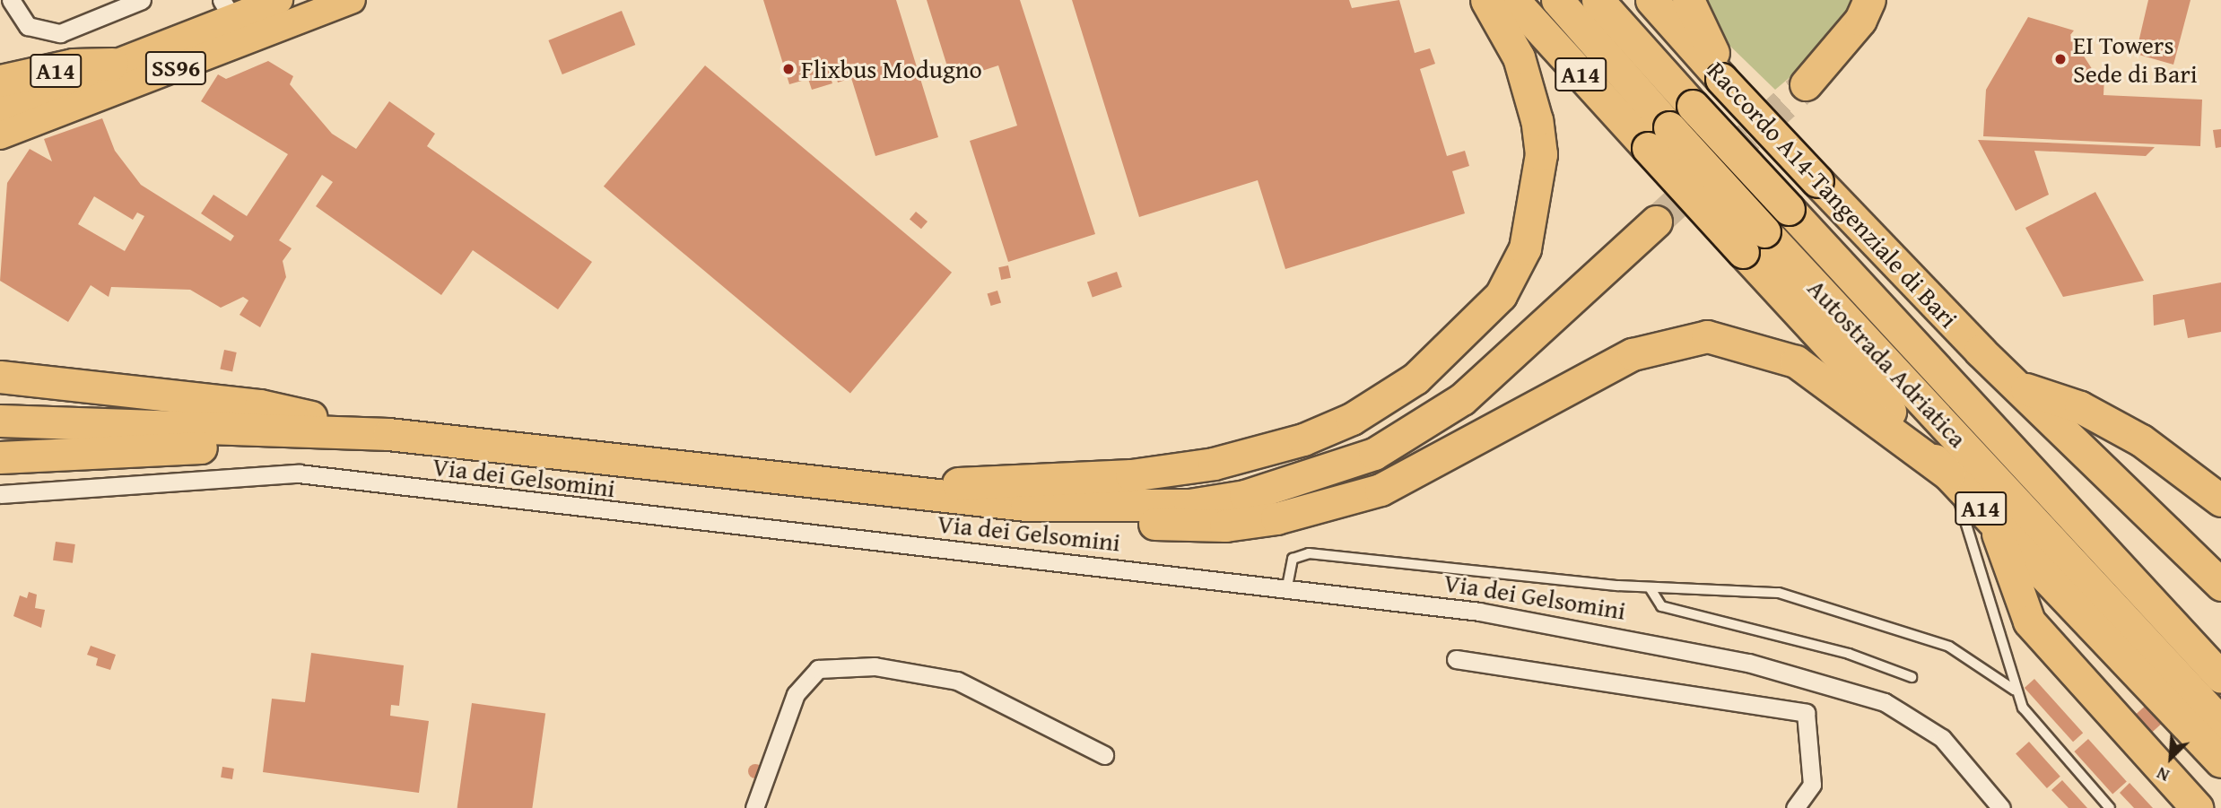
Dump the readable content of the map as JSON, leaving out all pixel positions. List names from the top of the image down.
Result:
{
  "streets": {
    "highway": ["A14", "Raccordo A14-Tangenziale di Bari", "Autostrada Adriatica"],
    "main road": ["SS96"],
    "street": ["Via dei Gelsomini"]
  },
  "crossings": [
    ["SS96", "A14"],
    ["A14", "Autostrada Adriatica"]
  ],
  "places": ["EI Towers Sede di Bari", "Flixbus Modugno"],
  "north": "bottom left"
}
